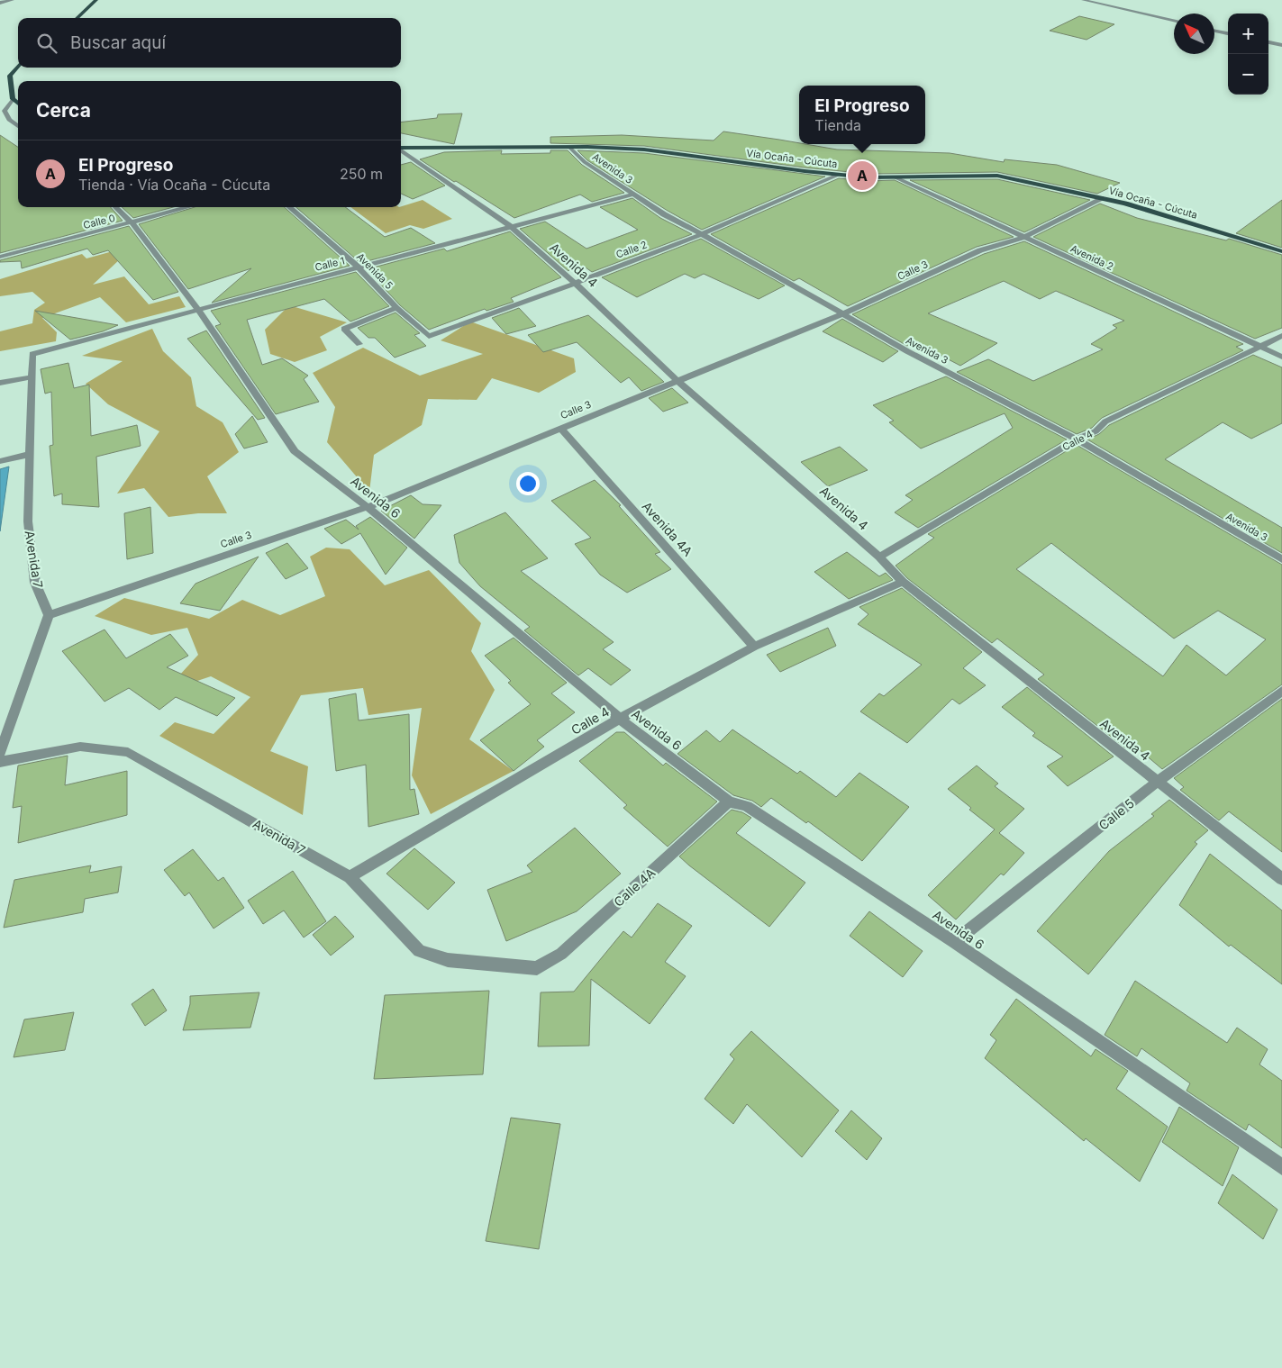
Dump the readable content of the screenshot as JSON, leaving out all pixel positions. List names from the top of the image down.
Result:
{
  "streets": {
    "main road": ["Vía Ocaña - Cúcuta"],
    "street": [
      "Avenida 3",
      "Calle 0",
      "Calle 2",
      "Avenida 2",
      "Calle 1",
      "Avenida 4",
      "Calle 3",
      "Avenida 5",
      "Calle 4",
      "Avenida 6",
      "Avenida 4A",
      "Avenida 7",
      "Calle 5",
      "Calle 4A"
    ]
  },
  "crossings": [
    ["Vía Ocaña - Cúcuta", "Avenida 3"],
    ["Vía Ocaña - Cúcuta", "Calle 2"],
    ["Vía Ocaña - Cúcuta", "Avenida 2"],
    ["Vía Ocaña - Cúcuta", "Calle 3"],
    ["Avenida 3", "Calle 2"],
    ["Avenida 3", "Calle 1"],
    ["Avenida 3", "Calle 3"],
    ["Avenida 3", "Calle 4"],
    ["Calle 0", "Avenida 6"],
    ["Calle 2", "Avenida 4"],
    ["Calle 2", "Avenida 5"],
    ["Avenida 2", "Calle 3"],
    ["Avenida 2", "Calle 4"],
    ["Calle 1", "Avenida 4"],
    ["Calle 1", "Avenida 5"],
    ["Calle 1", "Avenida 6"],
    ["Calle 1", "Avenida 7"],
    ["Avenida 4", "Calle 3"],
    ["Avenida 4", "Calle 4"],
    ["Avenida 4", "Calle 5"],
    ["Calle 3", "Avenida 6"],
    ["Calle 3", "Avenida 4A"],
    ["Calle 3", "Avenida 7"],
    ["Calle 4", "Avenida 6"],
    ["Calle 4", "Avenida 4A"],
    ["Calle 4", "Avenida 7"],
    ["Avenida 6", "Calle 5"],
    ["Avenida 6", "Calle 4A"],
    ["Avenida 7", "Calle 4A"]
  ],
  "north": "top left",
  "page": {
    "map_buttons": ["+", "−"],
    "search": "Buscar aquí",
    "heading": "Cerca",
    "popup": ["El Progreso", "Tienda"],
    "list": [
      {
        "mark": "A",
        "name": "El Progreso",
        "note": "Tienda · Vía Ocaña - Cúcuta",
        "value": "250 m"
      }
    ],
    "pins": "A"
  }
}
